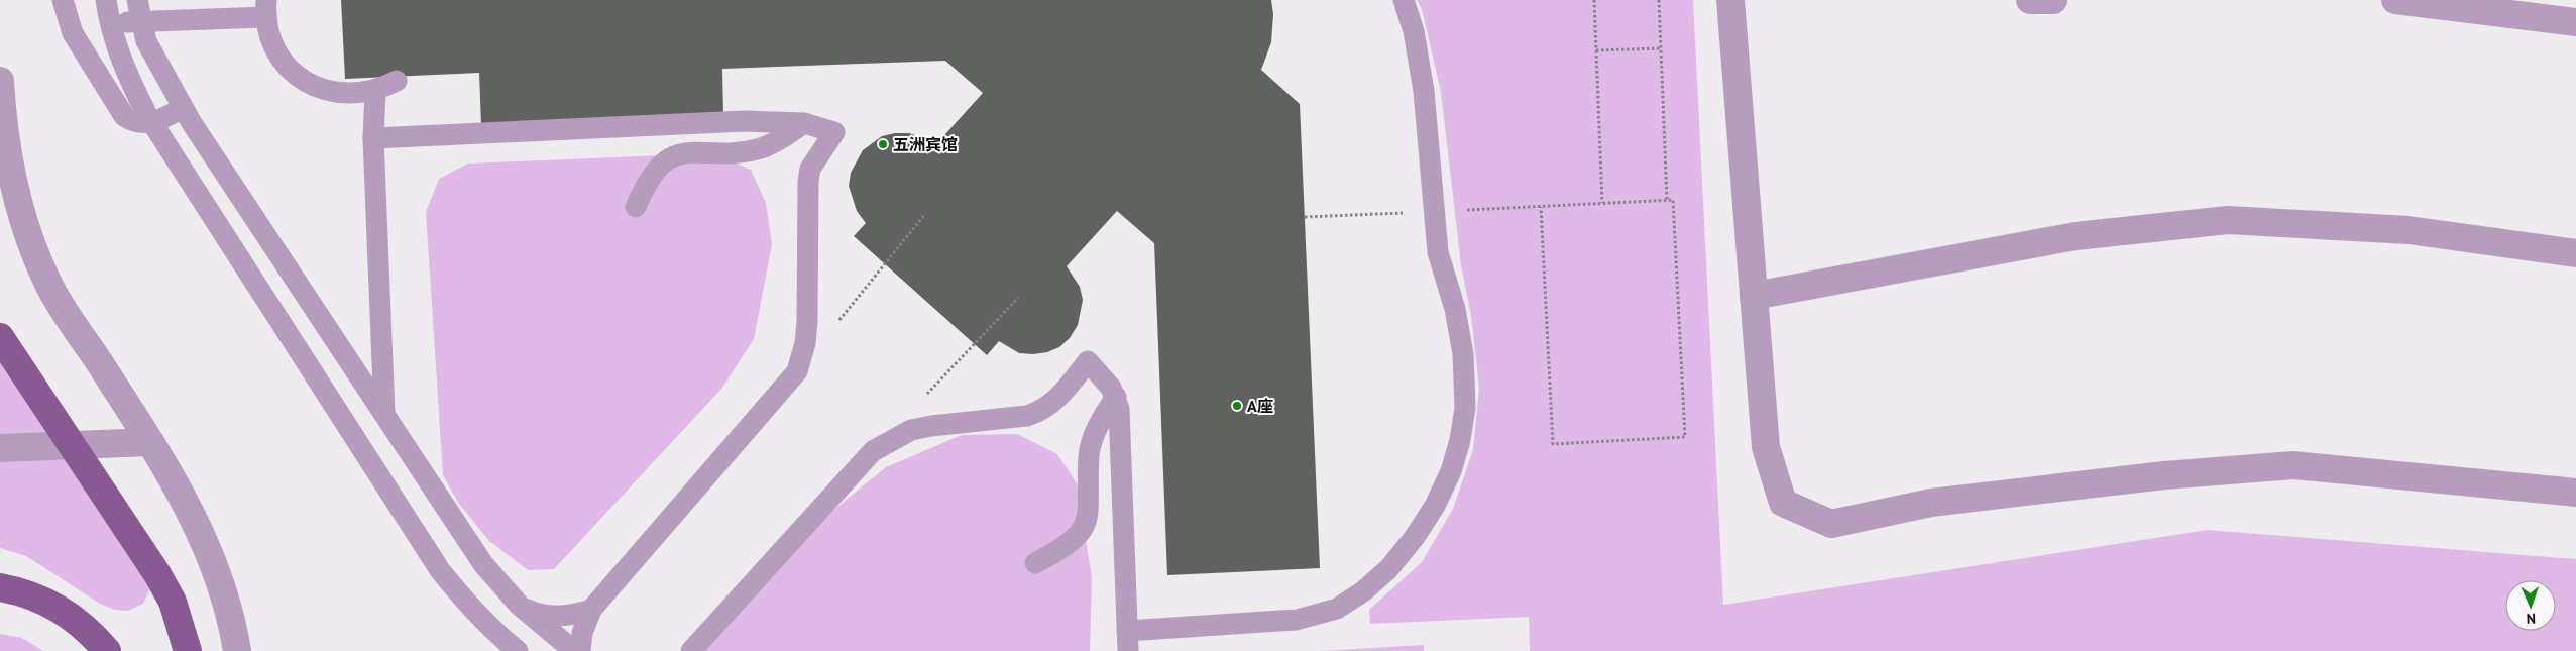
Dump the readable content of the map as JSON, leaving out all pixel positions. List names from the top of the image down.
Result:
{
  "places": ["五洲宾馆", "A座"],
  "north": "bottom"
}
